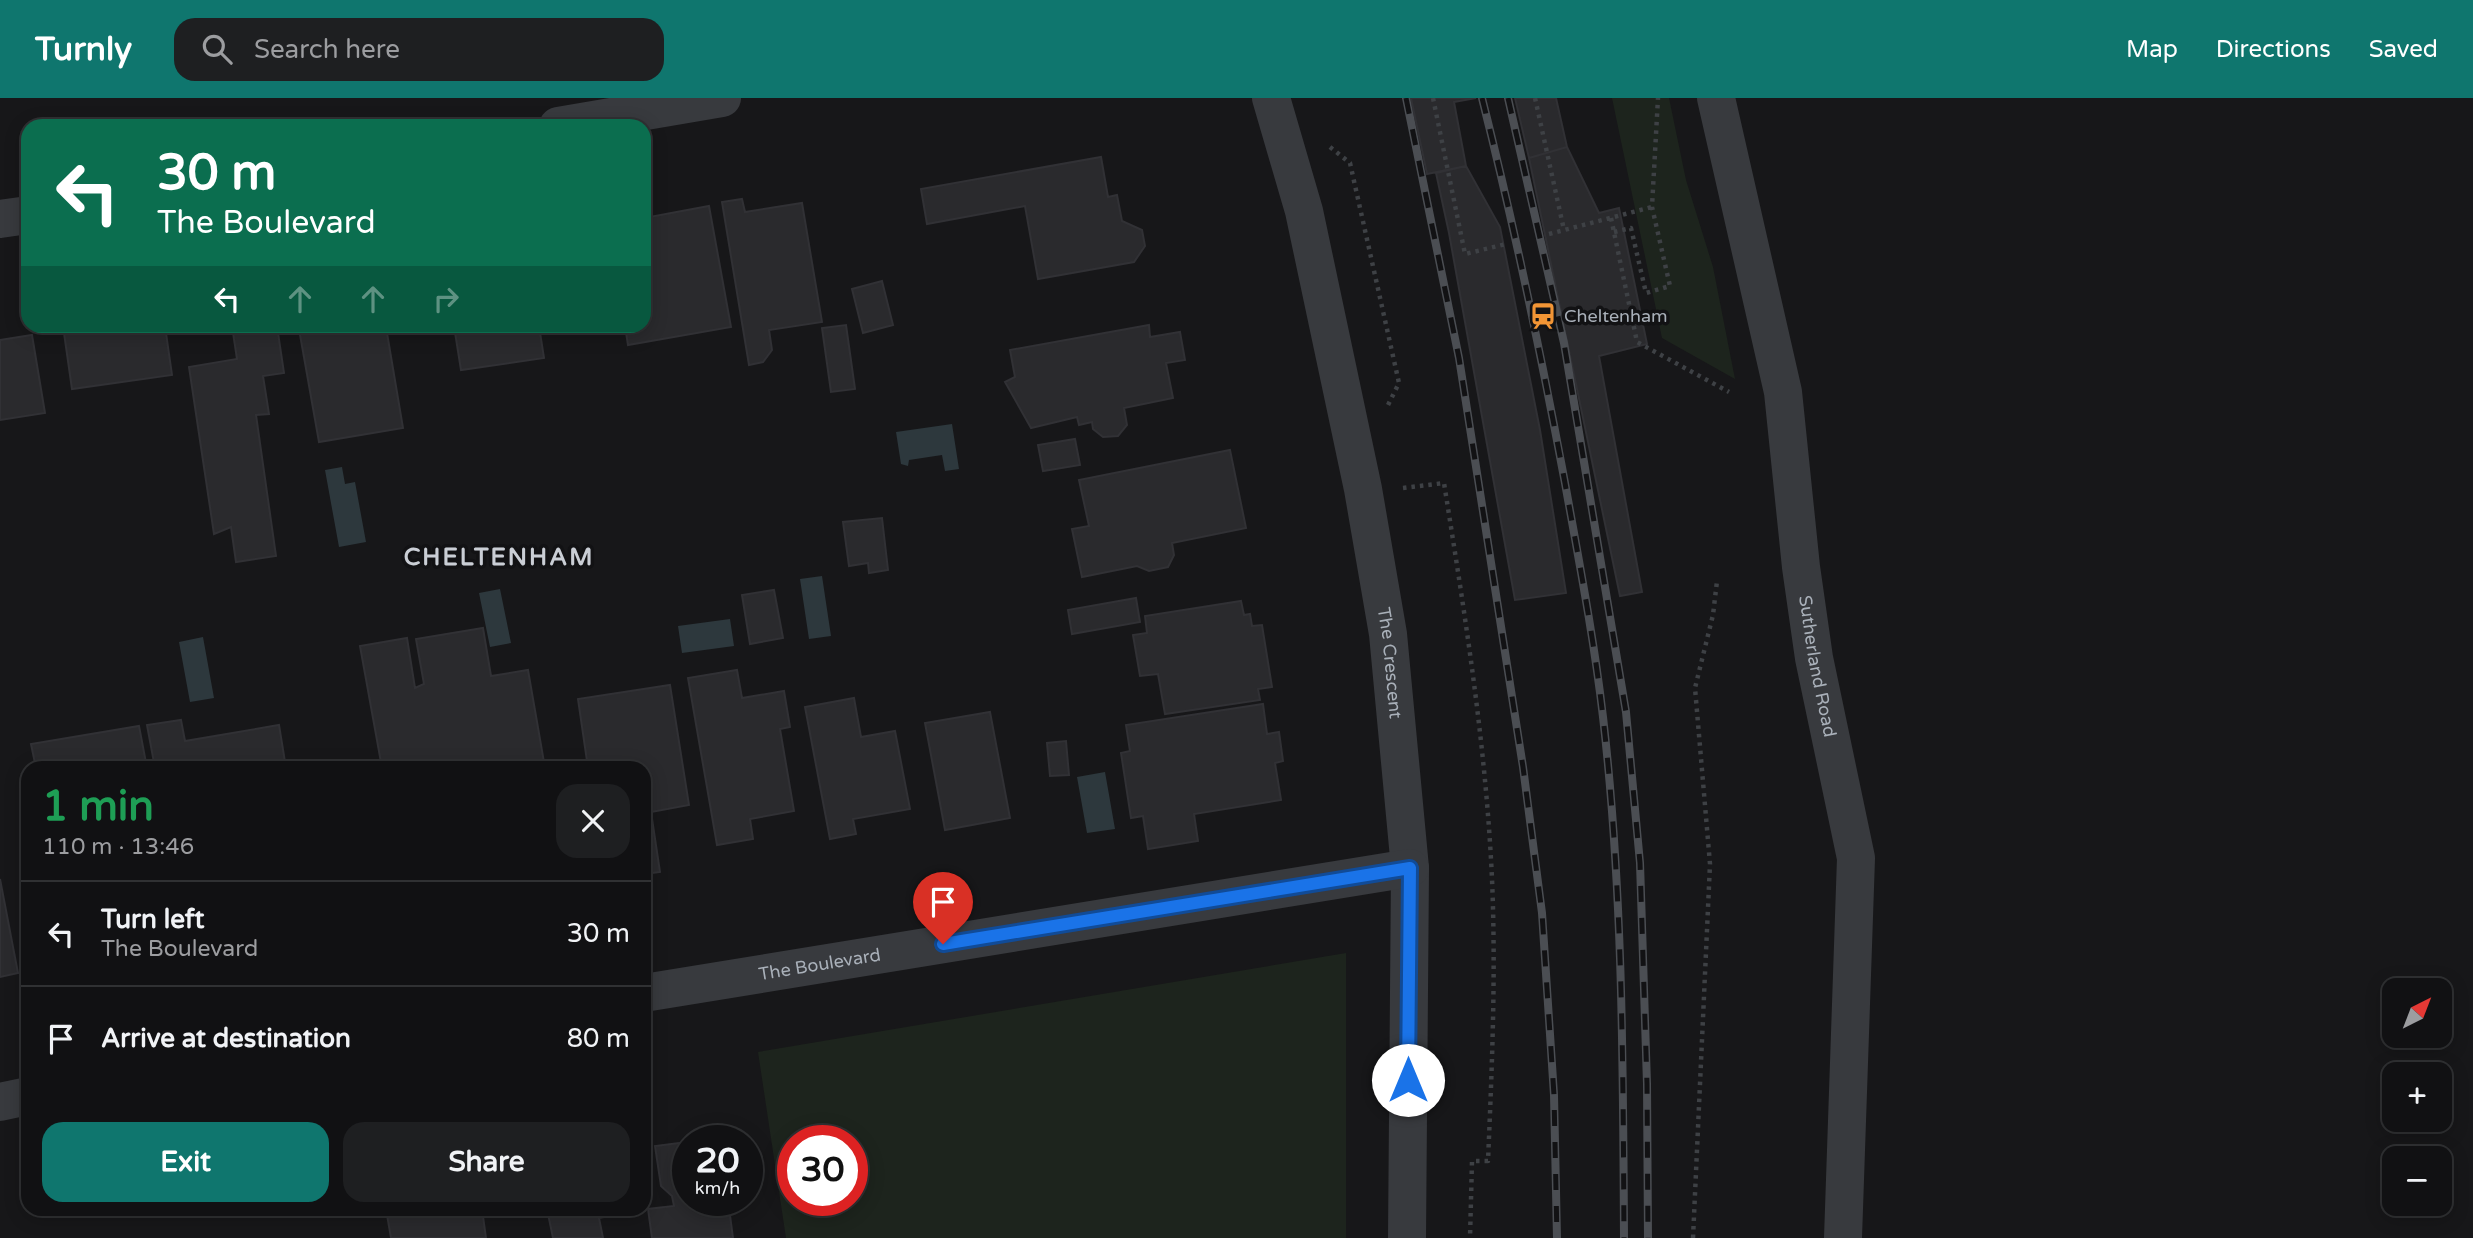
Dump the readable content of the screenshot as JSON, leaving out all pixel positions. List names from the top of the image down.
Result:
{
  "streets": {
    "street": ["The Crescent", "Sutherland Road", "The Boulevard"]
  },
  "crossings": [
    ["The Crescent", "The Boulevard"]
  ],
  "districts": ["CHELTENHAM"],
  "places": {
    "station": ["Cheltenham"]
  },
  "north": "top right",
  "page": {
    "header": "Turnly",
    "search": "Search here",
    "nav": ["Map", "Directions", "Saved"],
    "turn": ["30 m", "The Boulevard"],
    "heading": ["1 min", "110 m · 13:46"],
    "list": [
      {
        "name": "Turn left",
        "note": "The Boulevard",
        "value": "30 m"
      },
      {
        "name": "Arrive at destination",
        "value": "80 m"
      }
    ],
    "map_buttons": ["+", "−"],
    "buttons": ["Exit", "Share"],
    "speed": "20 km/h",
    "limit": "30"
  }
}
